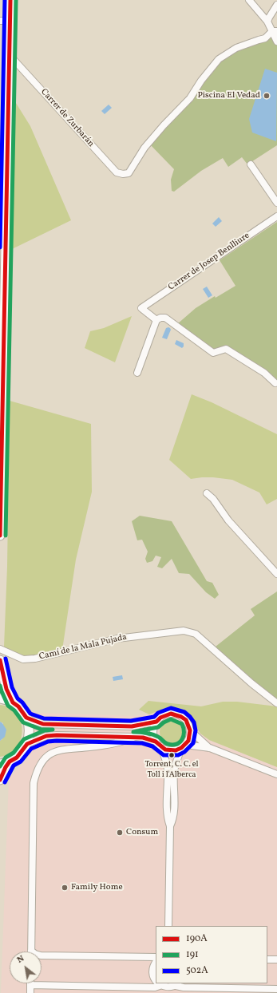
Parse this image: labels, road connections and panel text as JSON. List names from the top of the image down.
{
  "streets": {
    "street": ["Carrer de Zurbarán", "Carrer de Josep Benlliure", "Camí de la Mala Pujada"]
  },
  "places": [
    "Piscina El Vedad",
    "Torrent, C. C. el Toll i l'Alberca",
    "Consum",
    "Family Home"
  ],
  "lines": ["transit line 190A", "transit line 191", "transit line 502A"],
  "legend": ["190A", "191", "502A"],
  "north": "top left"
}
